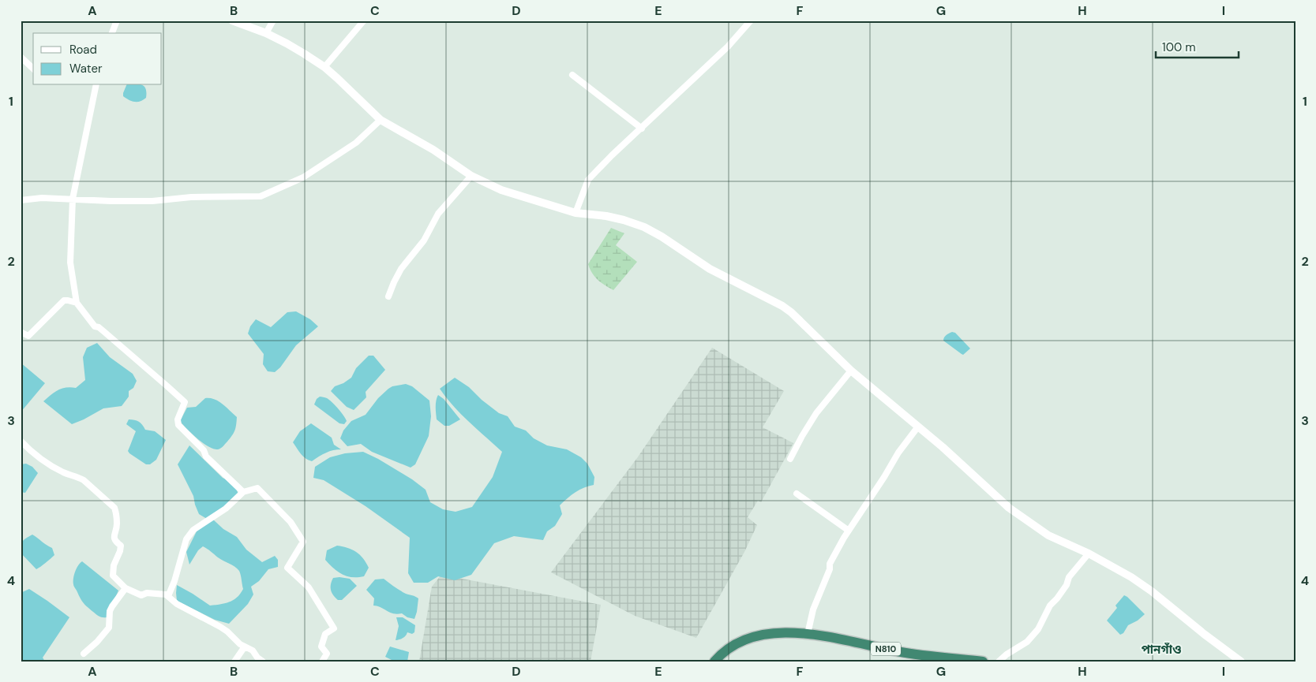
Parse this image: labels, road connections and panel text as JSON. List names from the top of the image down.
{
  "streets": {
    "highway": ["N810"]
  },
  "districts": ["পানগাঁও"],
  "legend": ["Road", "Water"],
  "scale_bar": "100 m",
  "grid": {
    "columns": [
      "A",
      "B",
      "C",
      "D",
      "E",
      "F",
      "G",
      "H",
      "I"
    ],
    "rows": [
      "1",
      "2",
      "3",
      "4"
    ]
  }
}
